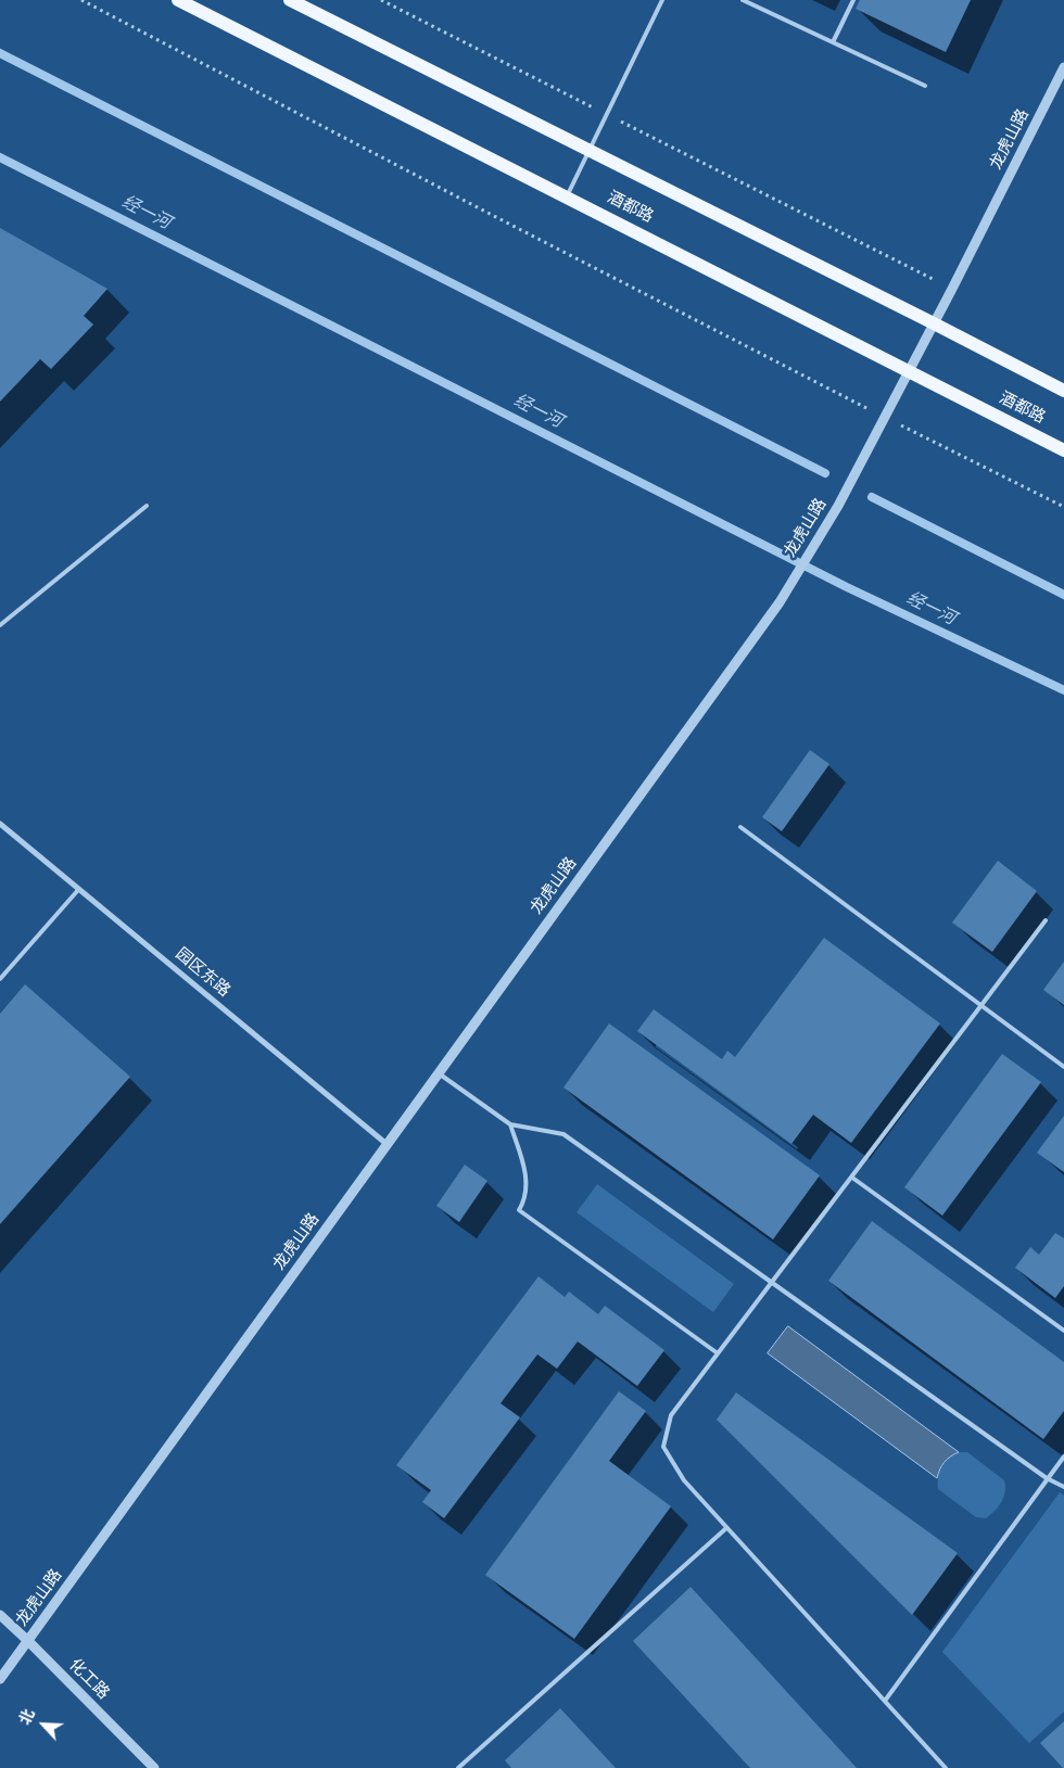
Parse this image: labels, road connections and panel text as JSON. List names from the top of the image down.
{
  "streets": {
    "main road": ["酒都路"],
    "street": ["龙虎山路", "园区东路", "化工路"]
  },
  "crossings": [
    ["龙虎山路", "酒都路"],
    ["龙虎山路", "园区东路"],
    ["龙虎山路", "化工路"]
  ],
  "water": ["经一河"],
  "north": "top left"
}
